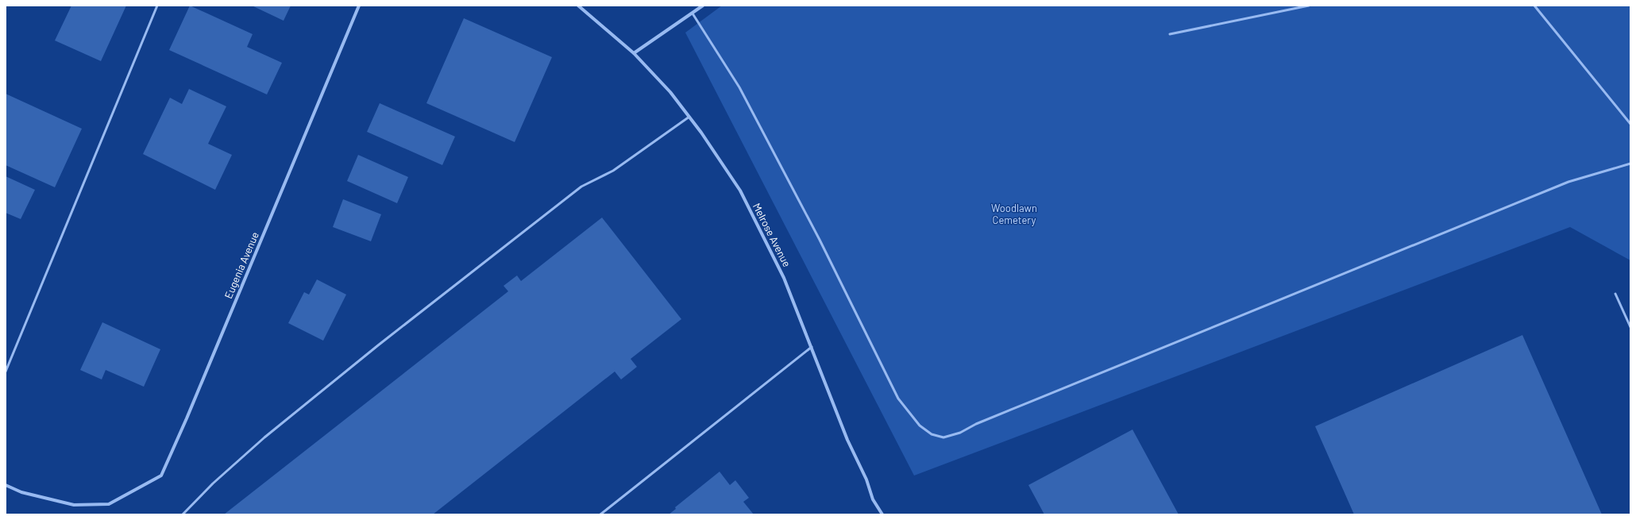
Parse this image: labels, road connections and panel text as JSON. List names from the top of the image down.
{
  "streets": {
    "street": ["Melrose Avenue", "Eugenia Avenue"]
  },
  "parks": ["Woodlawn Cemetery"]
}
